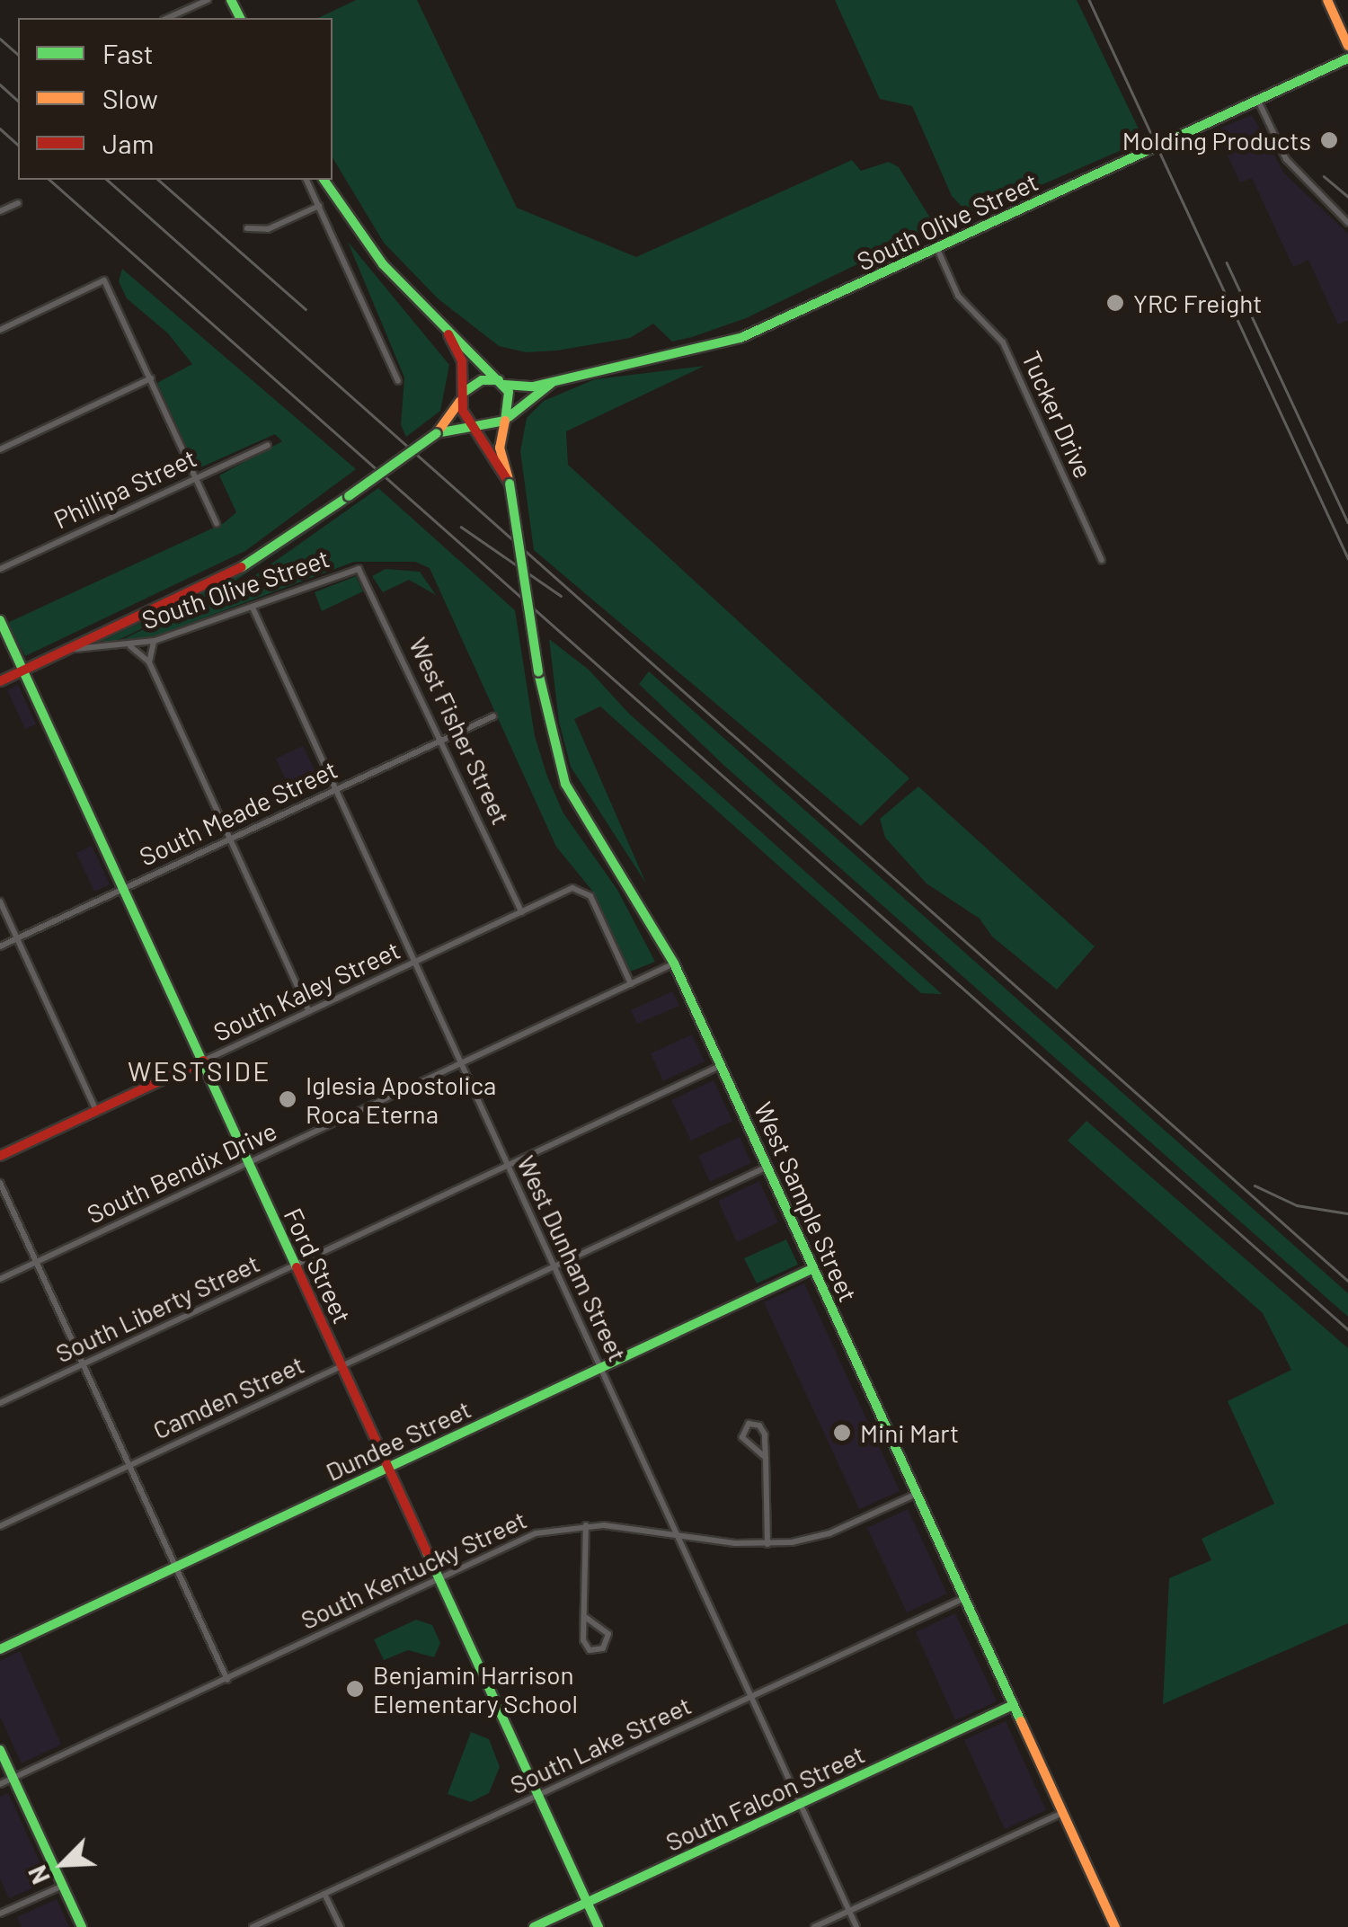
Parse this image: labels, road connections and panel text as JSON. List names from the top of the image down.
{
  "streets": {
    "street": [
      "South Olive Street",
      "Tucker Drive",
      "Phillipa Street",
      "West Fisher Street",
      "South Meade Street",
      "South Kaley Street",
      "South Bendix Drive",
      "West Sample Street",
      "West Dunham Street",
      "Ford Street",
      "South Liberty Street",
      "Camden Street",
      "Dundee Street",
      "South Kentucky Street",
      "South Lake Street",
      "South Falcon Street"
    ]
  },
  "crossings": [
    ["South Olive Street", "Tucker Drive"],
    ["South Olive Street", "West Fisher Street"],
    ["South Olive Street", "West Sample Street"],
    ["South Olive Street", "West Dunham Street"],
    ["South Olive Street", "Ford Street"],
    ["West Fisher Street", "South Meade Street"],
    ["West Fisher Street", "South Kaley Street"],
    ["South Meade Street", "West Dunham Street"],
    ["South Meade Street", "Ford Street"],
    ["South Kaley Street", "South Bendix Drive"],
    ["South Kaley Street", "West Dunham Street"],
    ["South Kaley Street", "Ford Street"],
    ["South Bendix Drive", "West Sample Street"],
    ["South Bendix Drive", "West Dunham Street"],
    ["South Bendix Drive", "Ford Street"],
    ["West Sample Street", "South Liberty Street"],
    ["West Sample Street", "Camden Street"],
    ["West Sample Street", "Dundee Street"],
    ["West Sample Street", "South Kentucky Street"],
    ["West Sample Street", "South Lake Street"],
    ["West Sample Street", "South Falcon Street"],
    ["West Dunham Street", "South Liberty Street"],
    ["West Dunham Street", "Camden Street"],
    ["West Dunham Street", "Dundee Street"],
    ["West Dunham Street", "South Kentucky Street"],
    ["West Dunham Street", "South Lake Street"],
    ["West Dunham Street", "South Falcon Street"],
    ["Ford Street", "South Liberty Street"],
    ["Ford Street", "Camden Street"],
    ["Ford Street", "Dundee Street"],
    ["Ford Street", "South Kentucky Street"],
    ["Ford Street", "South Lake Street"],
    ["Ford Street", "South Falcon Street"]
  ],
  "districts": ["WESTSIDE"],
  "places": [
    "Molding Products",
    "YRC Freight",
    "Iglesia Apostolica Roca Eterna",
    "Mini Mart",
    "Benjamin Harrison Elementary School"
  ],
  "legend": ["Fast", "Slow", "Jam"],
  "north": "bottom left"
}
